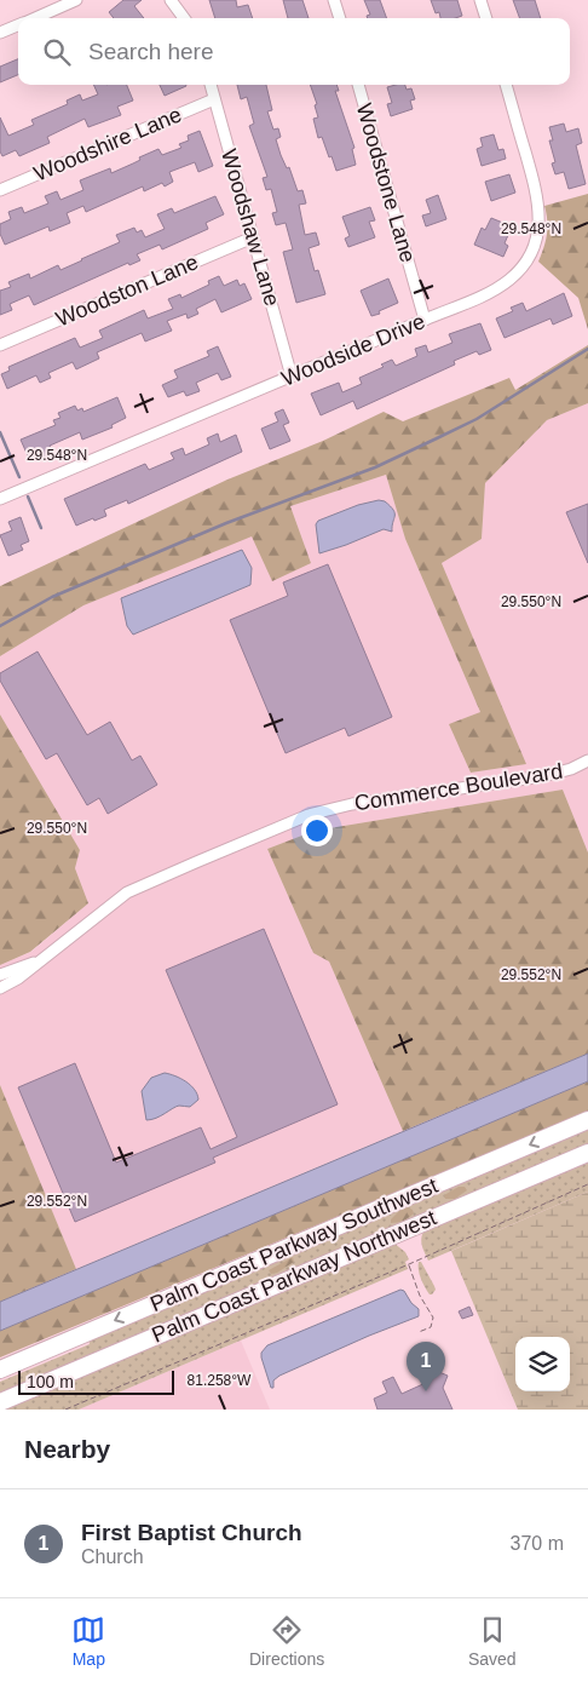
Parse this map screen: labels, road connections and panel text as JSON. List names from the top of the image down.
{
  "streets": {
    "main road": ["Palm Coast Parkway Southwest", "Palm Coast Parkway Northwest"],
    "street": [
      "Woodshire Lane",
      "Woodstone Lane",
      "Woodshaw Lane",
      "Woodston Lane",
      "Woodside Drive",
      "Commerce Boulevard"
    ]
  },
  "crossings": [
    ["Woodshire Lane", "Woodshaw Lane"],
    ["Woodstone Lane", "Woodside Drive"],
    ["Woodshaw Lane", "Woodston Lane"],
    ["Woodshaw Lane", "Woodside Drive"]
  ],
  "one_way": ["Palm Coast Parkway Southwest"],
  "scale_bar": "100 m",
  "page": {
    "search": "Search here",
    "pins": "1",
    "scale": "100 m",
    "heading": "Nearby",
    "list": [
      {
        "mark": "1",
        "name": "First Baptist Church",
        "note": "Church",
        "value": "370 m"
      }
    ],
    "nav": ["Map", "Directions", "Saved"]
  },
  "coordinates": [
    "29.548°N",
    "29.550°N",
    "29.552°N",
    "81.258°W"
  ]
}
